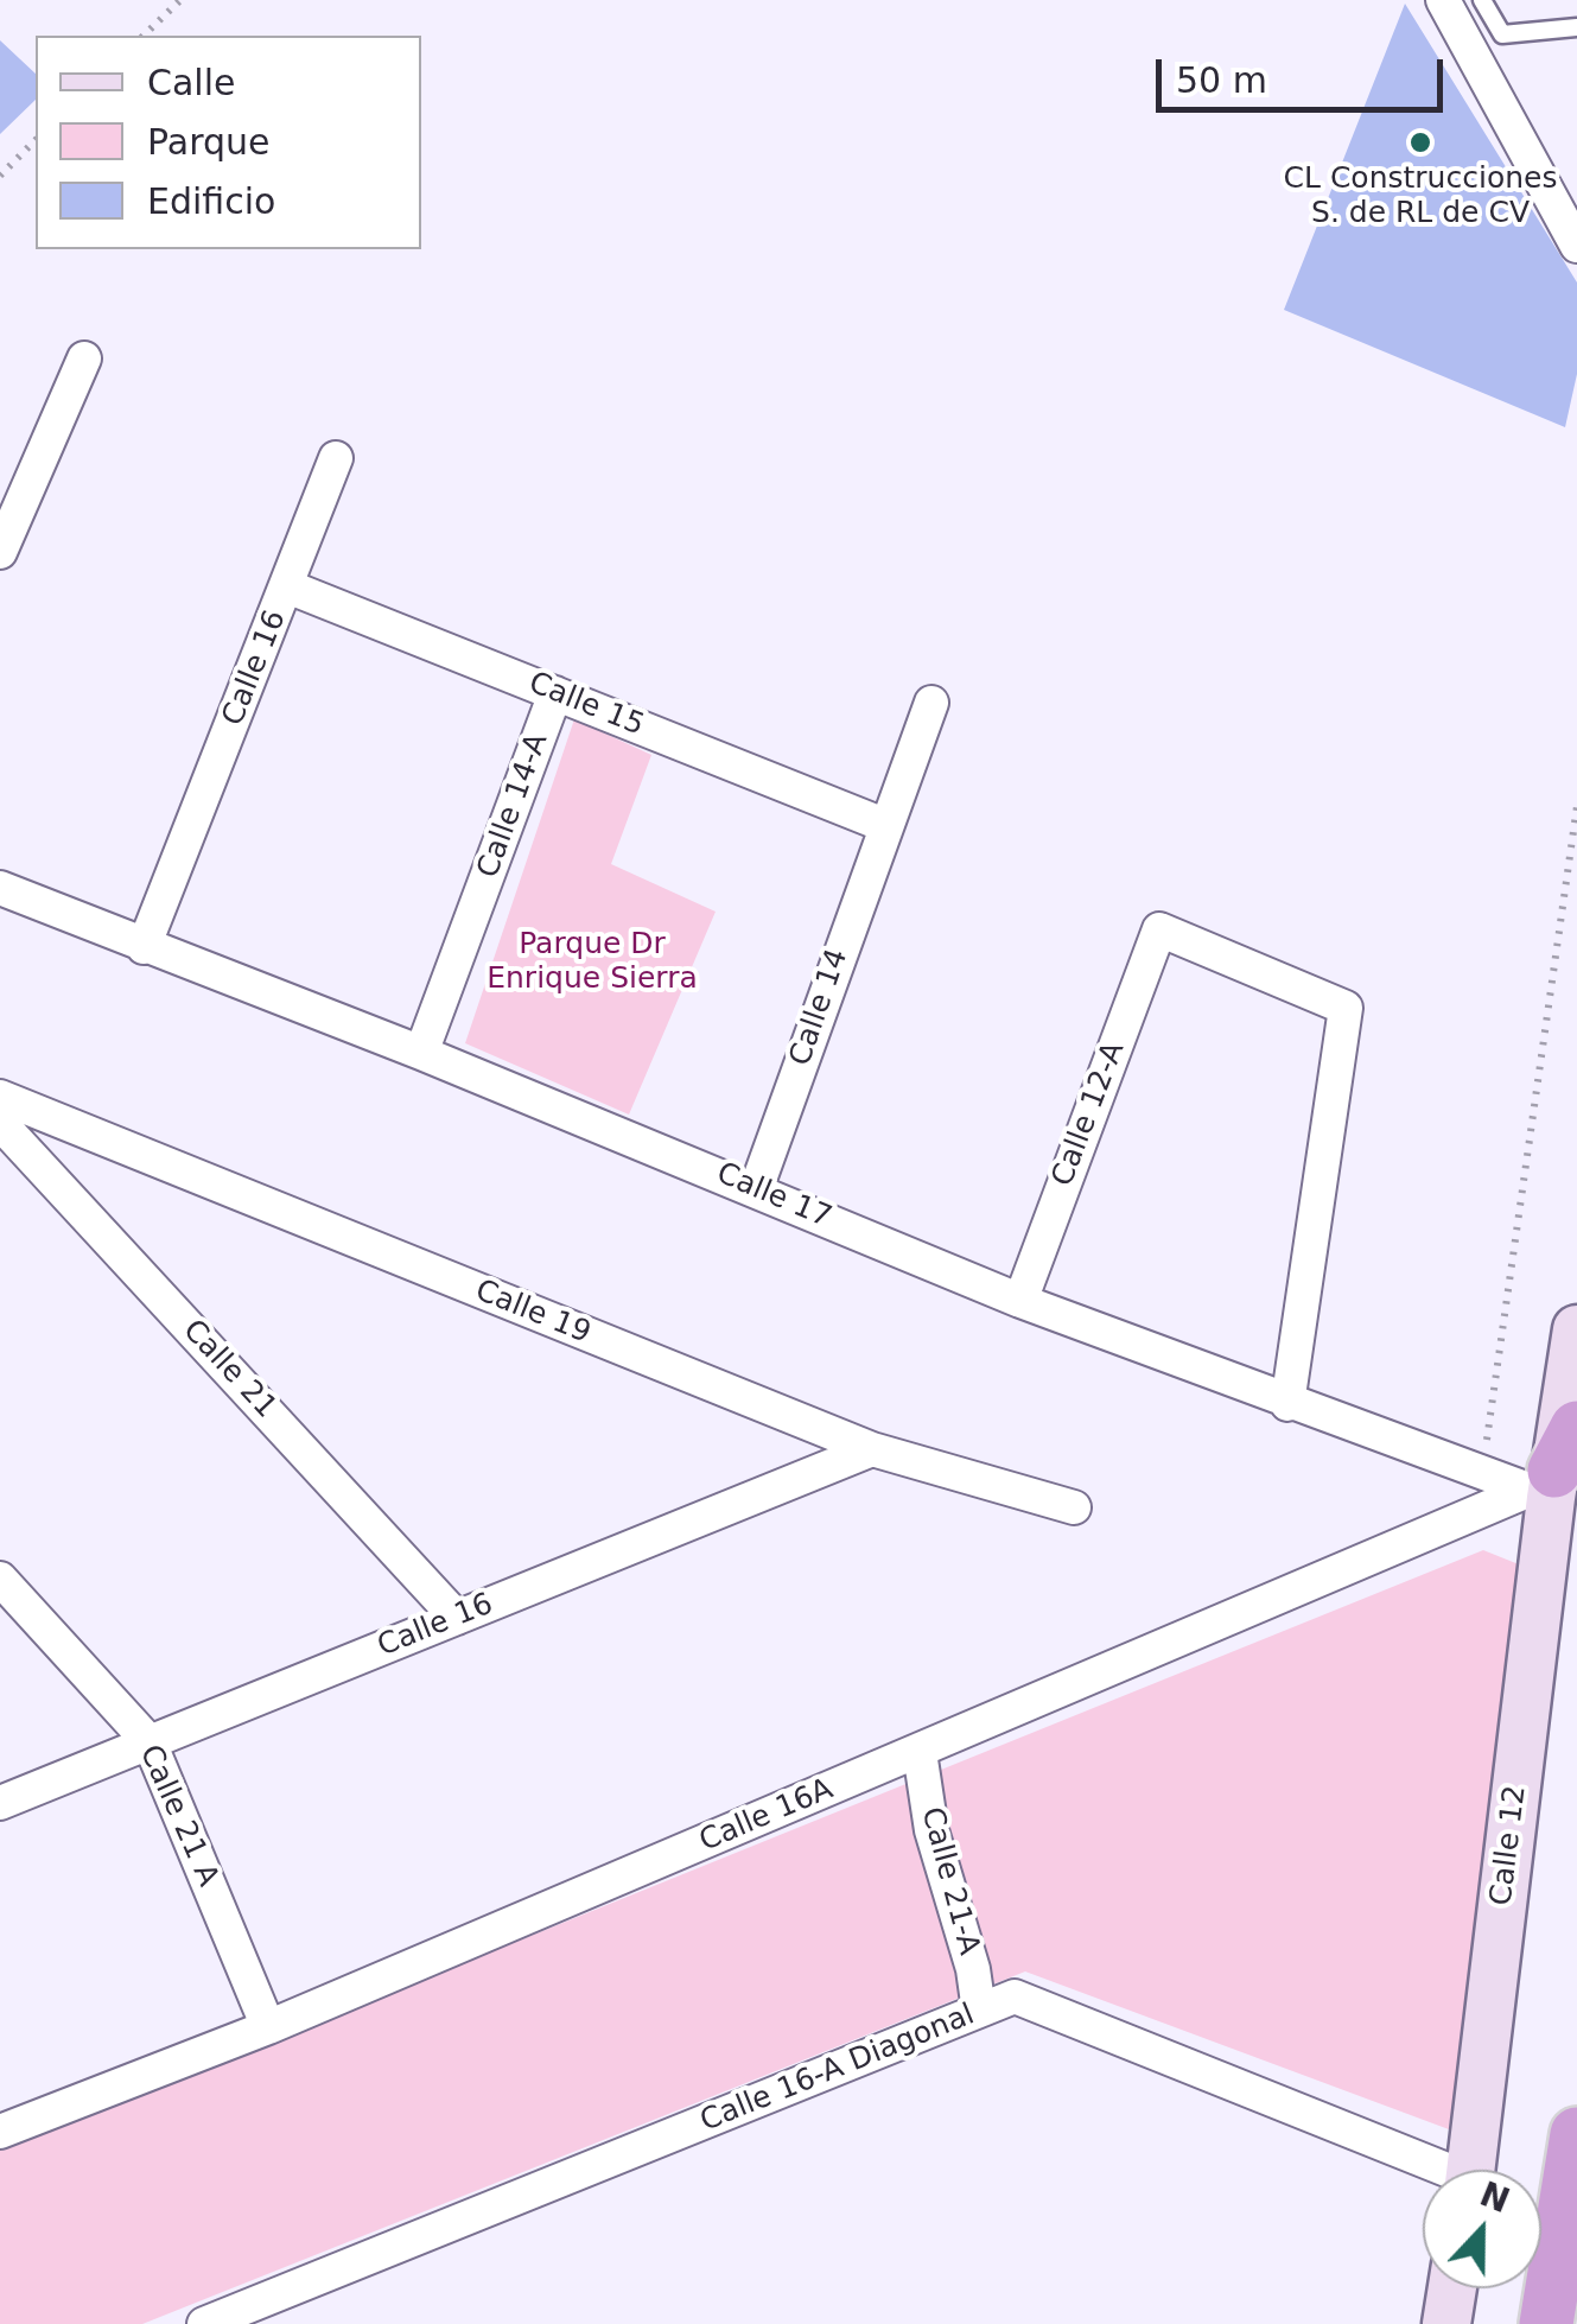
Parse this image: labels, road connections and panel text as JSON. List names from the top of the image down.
{
  "streets": {
    "main road": ["Calle 12"],
    "street": [
      "Calle 16",
      "Calle 15",
      "Calle 14-A",
      "Calle 14",
      "Calle 12-A",
      "Calle 17",
      "Calle 19",
      "Calle 21",
      "Calle 21 A",
      "Calle 16A",
      "Calle 21-A",
      "Calle 16-A Diagonal"
    ]
  },
  "crossings": [
    ["Calle 16", "Calle 15"],
    ["Calle 16", "Calle 17"],
    ["Calle 16", "Calle 19"],
    ["Calle 16", "Calle 21"],
    ["Calle 16", "Calle 21 A"],
    ["Calle 15", "Calle 14-A"],
    ["Calle 15", "Calle 14"],
    ["Calle 14-A", "Calle 17"],
    ["Calle 14", "Calle 17"],
    ["Calle 12-A", "Calle 17"],
    ["Calle 17", "Calle 16A"],
    ["Calle 17", "Calle 12"],
    ["Calle 21 A", "Calle 16A"],
    ["Calle 16A", "Calle 12"],
    ["Calle 16A", "Calle 21-A"],
    ["Calle 21-A", "Calle 16-A Diagonal"]
  ],
  "parks": ["Parque Dr Enrique Sierra"],
  "places": ["CL Construcciones S. de RL de CV"],
  "legend": ["Calle", "Parque", "Edificio"],
  "scale_bar": "50 m",
  "north": "top"
}
